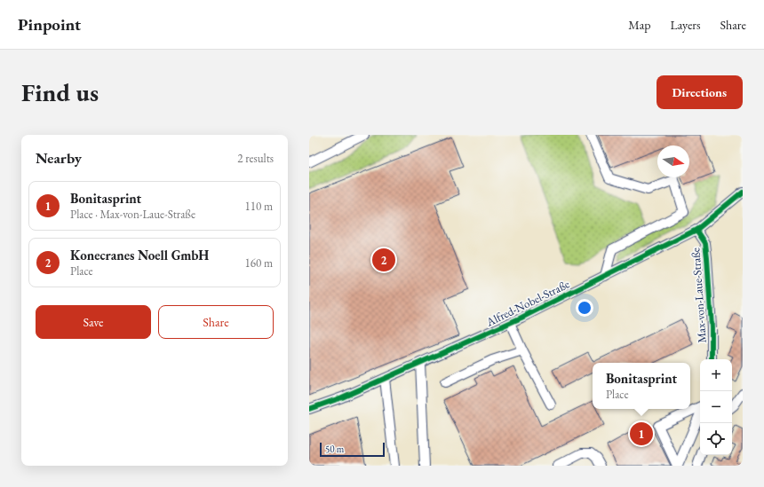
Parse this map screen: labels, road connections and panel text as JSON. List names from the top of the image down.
{
  "streets": {
    "street": ["Max-von-Laue-Straße", "Alfred-Nobel-Straße"]
  },
  "crossings": [
    ["Max-von-Laue-Straße", "Alfred-Nobel-Straße"]
  ],
  "scale_bar": "50 m",
  "north": "right",
  "page": {
    "header": "Pinpoint",
    "nav": ["Map", "Layers", "Share"],
    "buttons": [
      "Directions",
      ["Save", "Share"]
    ],
    "title": "Find us",
    "heading": ["Nearby", "2 results"],
    "list": [
      {
        "mark": "1",
        "name": "Bonitasprint",
        "note": "Place · Max-von-Laue-Straße",
        "value": "110 m"
      },
      {
        "mark": "2",
        "name": "Konecranes Noell GmbH",
        "note": "Place",
        "value": "160 m"
      }
    ],
    "pins": ["2", "1"],
    "map_buttons": ["+", "−"],
    "popup": ["Bonitasprint", "Place"],
    "scale": "50 m"
  }
}
